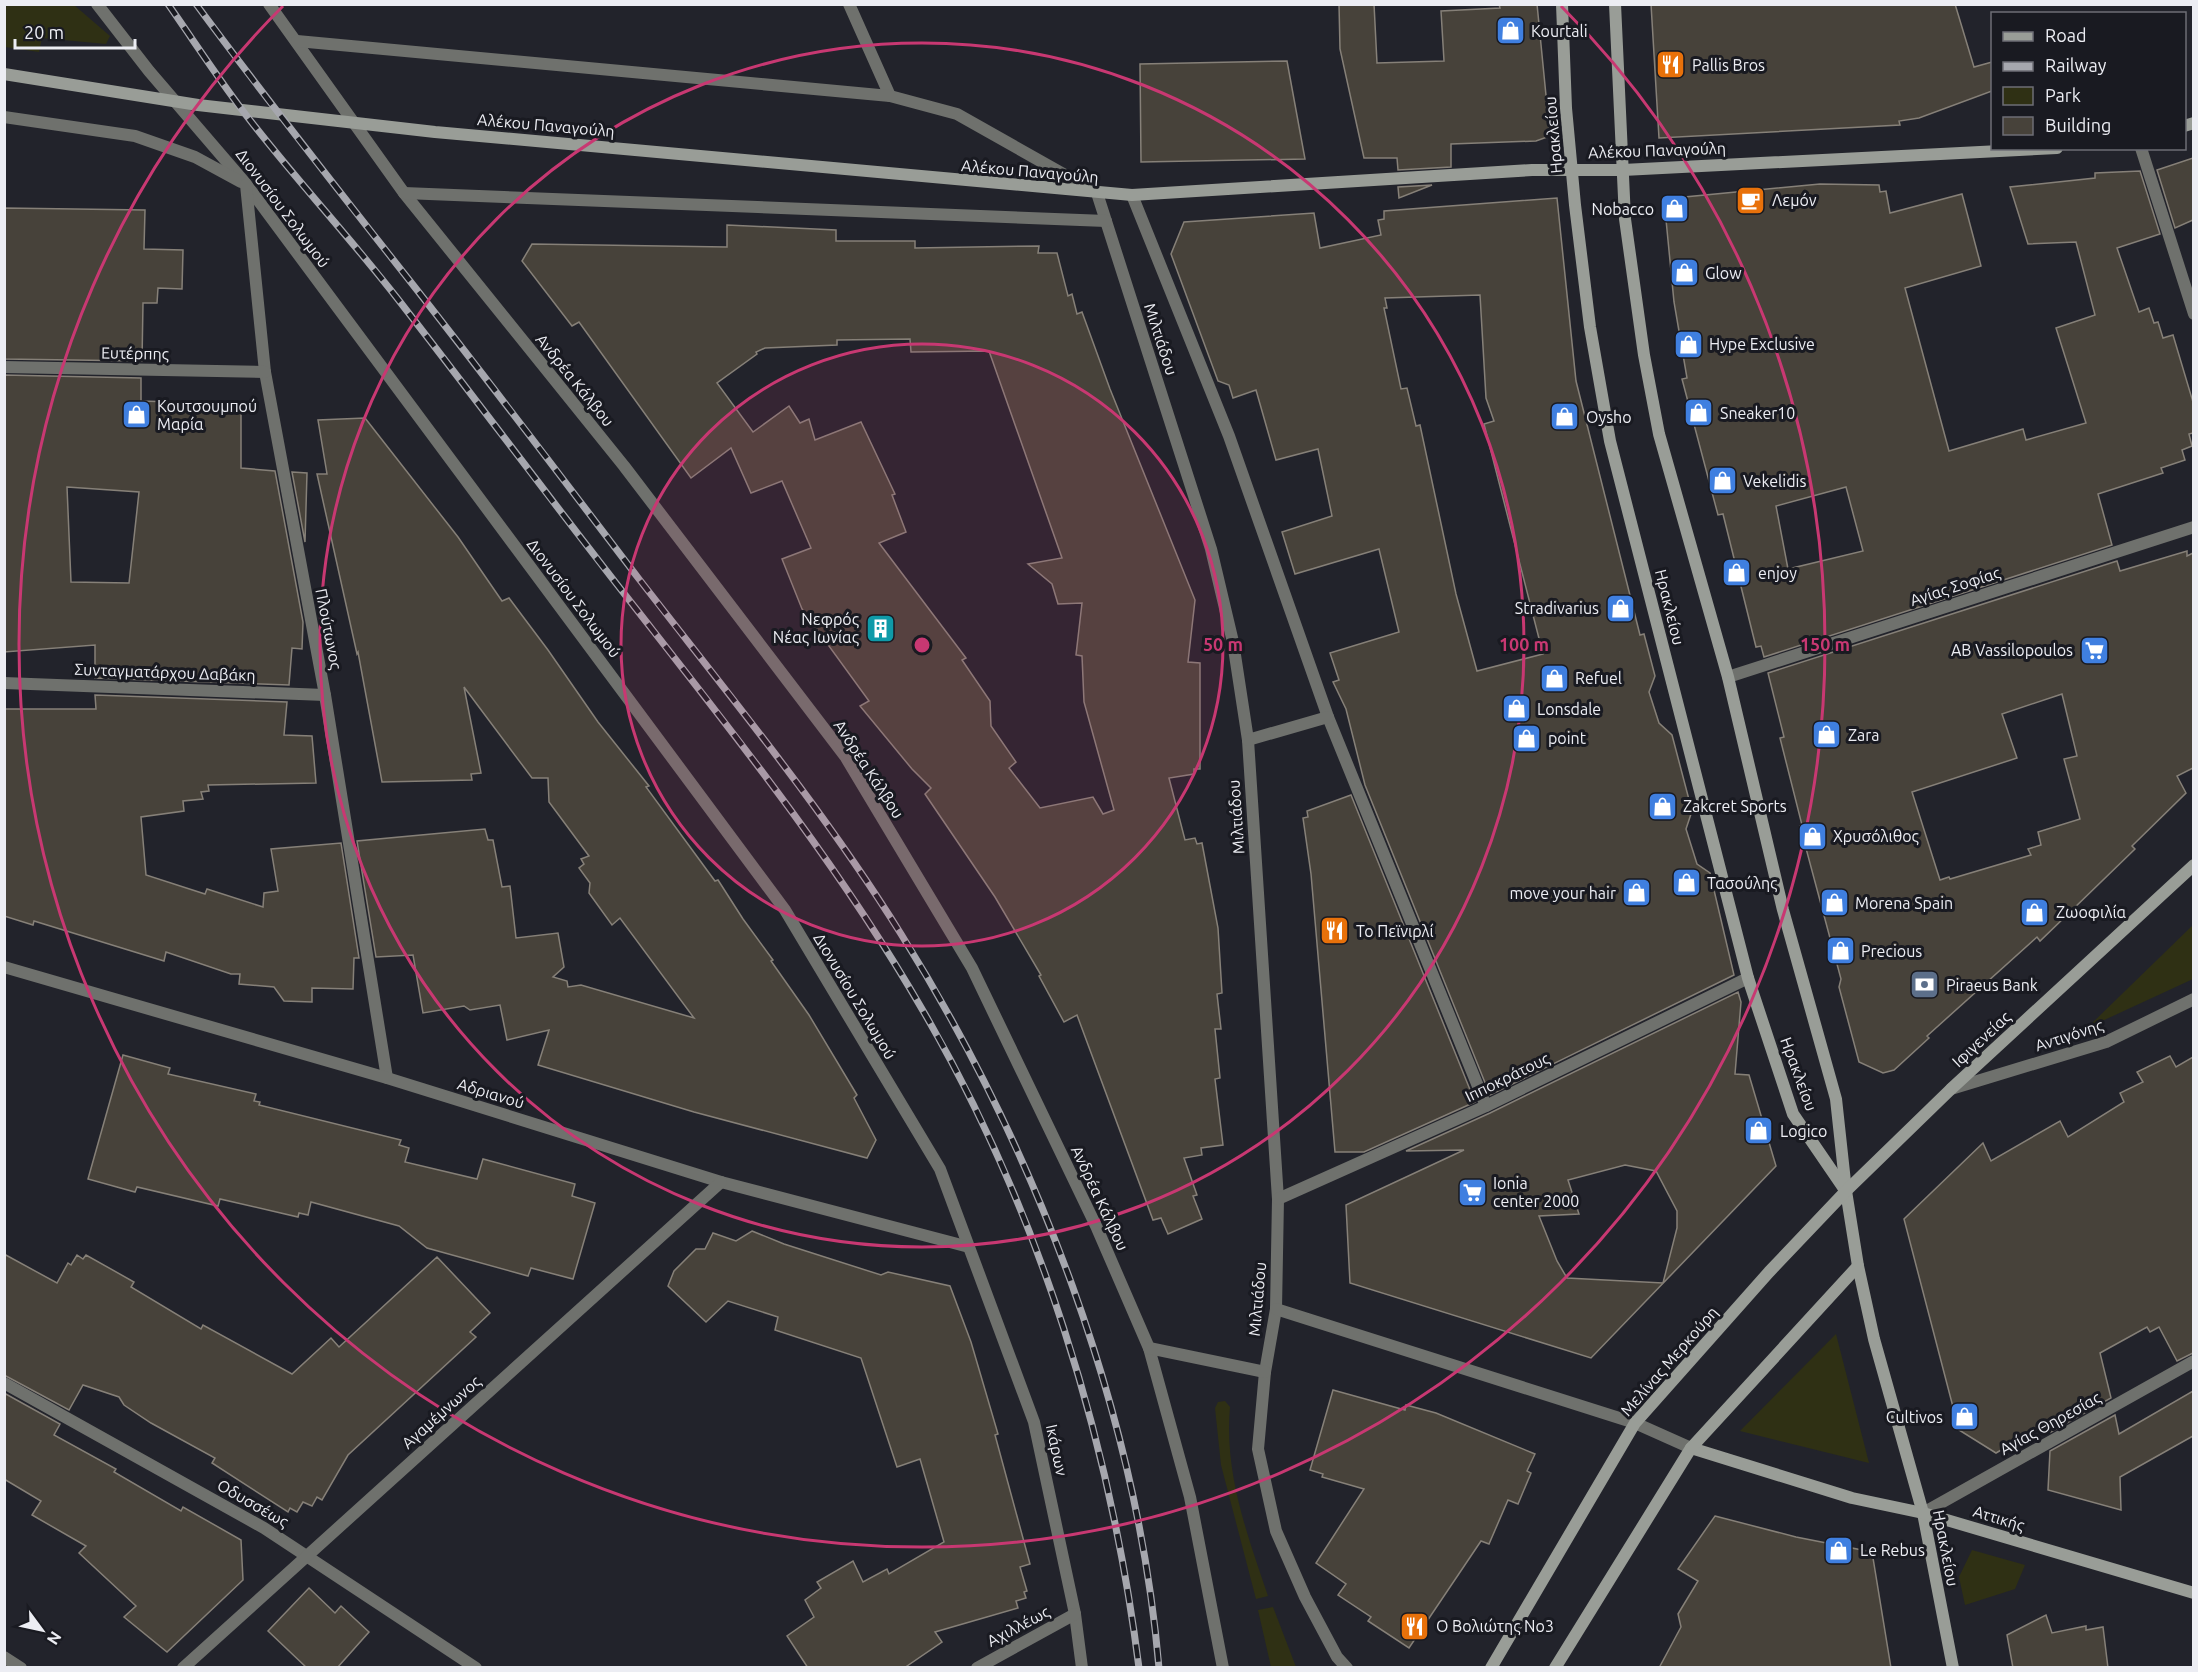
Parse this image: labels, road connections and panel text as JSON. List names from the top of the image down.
{
  "streets": {
    "street": [
      "Αλέκου Παναγούλη",
      "Ηρακλείου",
      "Διονυσίου Σολωμού",
      "Μιλτιάδου",
      "Ευτέρπης",
      "Ανδρέα Κάλβου",
      "Αγίας Σοφίας",
      "Πλούτωνος",
      "Συνταγματάρχου Δαβάκη",
      "Αντιγόνης",
      "Ιφιγενείας",
      "Ιπποκράτους",
      "Αδριανού",
      "Μελίνας Μερκούρη",
      "Αγαμέμνωνος",
      "Αγίας Θηρεσίας",
      "Ικάρων",
      "Οδυσσέως",
      "Αττικής",
      "Αχιλλέως"
    ]
  },
  "crossings": [
    ["Αλέκου Παναγούλη", "Ηρακλείου"],
    ["Αλέκου Παναγούλη", "Μιλτιάδου"],
    ["Ηρακλείου", "Αγίας Σοφίας"],
    ["Ηρακλείου", "Ιφιγενείας"],
    ["Ηρακλείου", "Ιπποκράτους"],
    ["Ηρακλείου", "Μελίνας Μερκούρη"],
    ["Ηρακλείου", "Αγίας Θηρεσίας"],
    ["Ηρακλείου", "Αττικής"],
    ["Διονυσίου Σολωμού", "Πλούτωνος"],
    ["Διονυσίου Σολωμού", "Αδριανού"],
    ["Διονυσίου Σολωμού", "Ικάρων"],
    ["Μιλτιάδου", "Ιπποκράτους"],
    ["Ευτέρπης", "Πλούτωνος"],
    ["Πλούτωνος", "Συνταγματάρχου Δαβάκη"],
    ["Πλούτωνος", "Αδριανού"],
    ["Αντιγόνης", "Ιφιγενείας"],
    ["Ιφιγενείας", "Μελίνας Μερκούρη"],
    ["Αδριανού", "Αγαμέμνωνος"],
    ["Αδριανού", "Ικάρων"],
    ["Αγαμέμνωνος", "Οδυσσέως"],
    ["Αγίας Θηρεσίας", "Αττικής"],
    ["Ικάρων", "Αχιλλέως"]
  ],
  "places": {
    "shop": [
      "Kourtali",
      "Nobacco",
      "Glow",
      "Hype Exclusive",
      "Sneaker10",
      "Κουτσουμπού Μαρία",
      "Oysho",
      "Vekelidis",
      "enjoy",
      "Stradivarius",
      "Refuel",
      "Lonsdale",
      "Zara",
      "point",
      "Zakcret Sports",
      "Χρυσόλιθος",
      "Τασούλης",
      "move your hair",
      "Morena Spain",
      "Ζωοφιλία",
      "Precious",
      "Logico",
      "Cultivos",
      "Le Rebus"
    ],
    "restaurant": ["Pallis Bros", "Το Πεϊνιρλί", "Ο Βολιώτης Νο3"],
    "cafe": ["Λεμόν"],
    "building": ["Νεφρός Νέας Ιωνίας"],
    "supermarket": ["AB Vassilopoulos", "Ionia center 2000"],
    "bank": ["Piraeus Bank"]
  },
  "legend": [
    "Road",
    "Railway",
    "Park",
    "Building"
  ],
  "scale_bar": "20 m",
  "north": "bottom right",
  "rings": ["50 m", "100 m", "150 m"]
}
